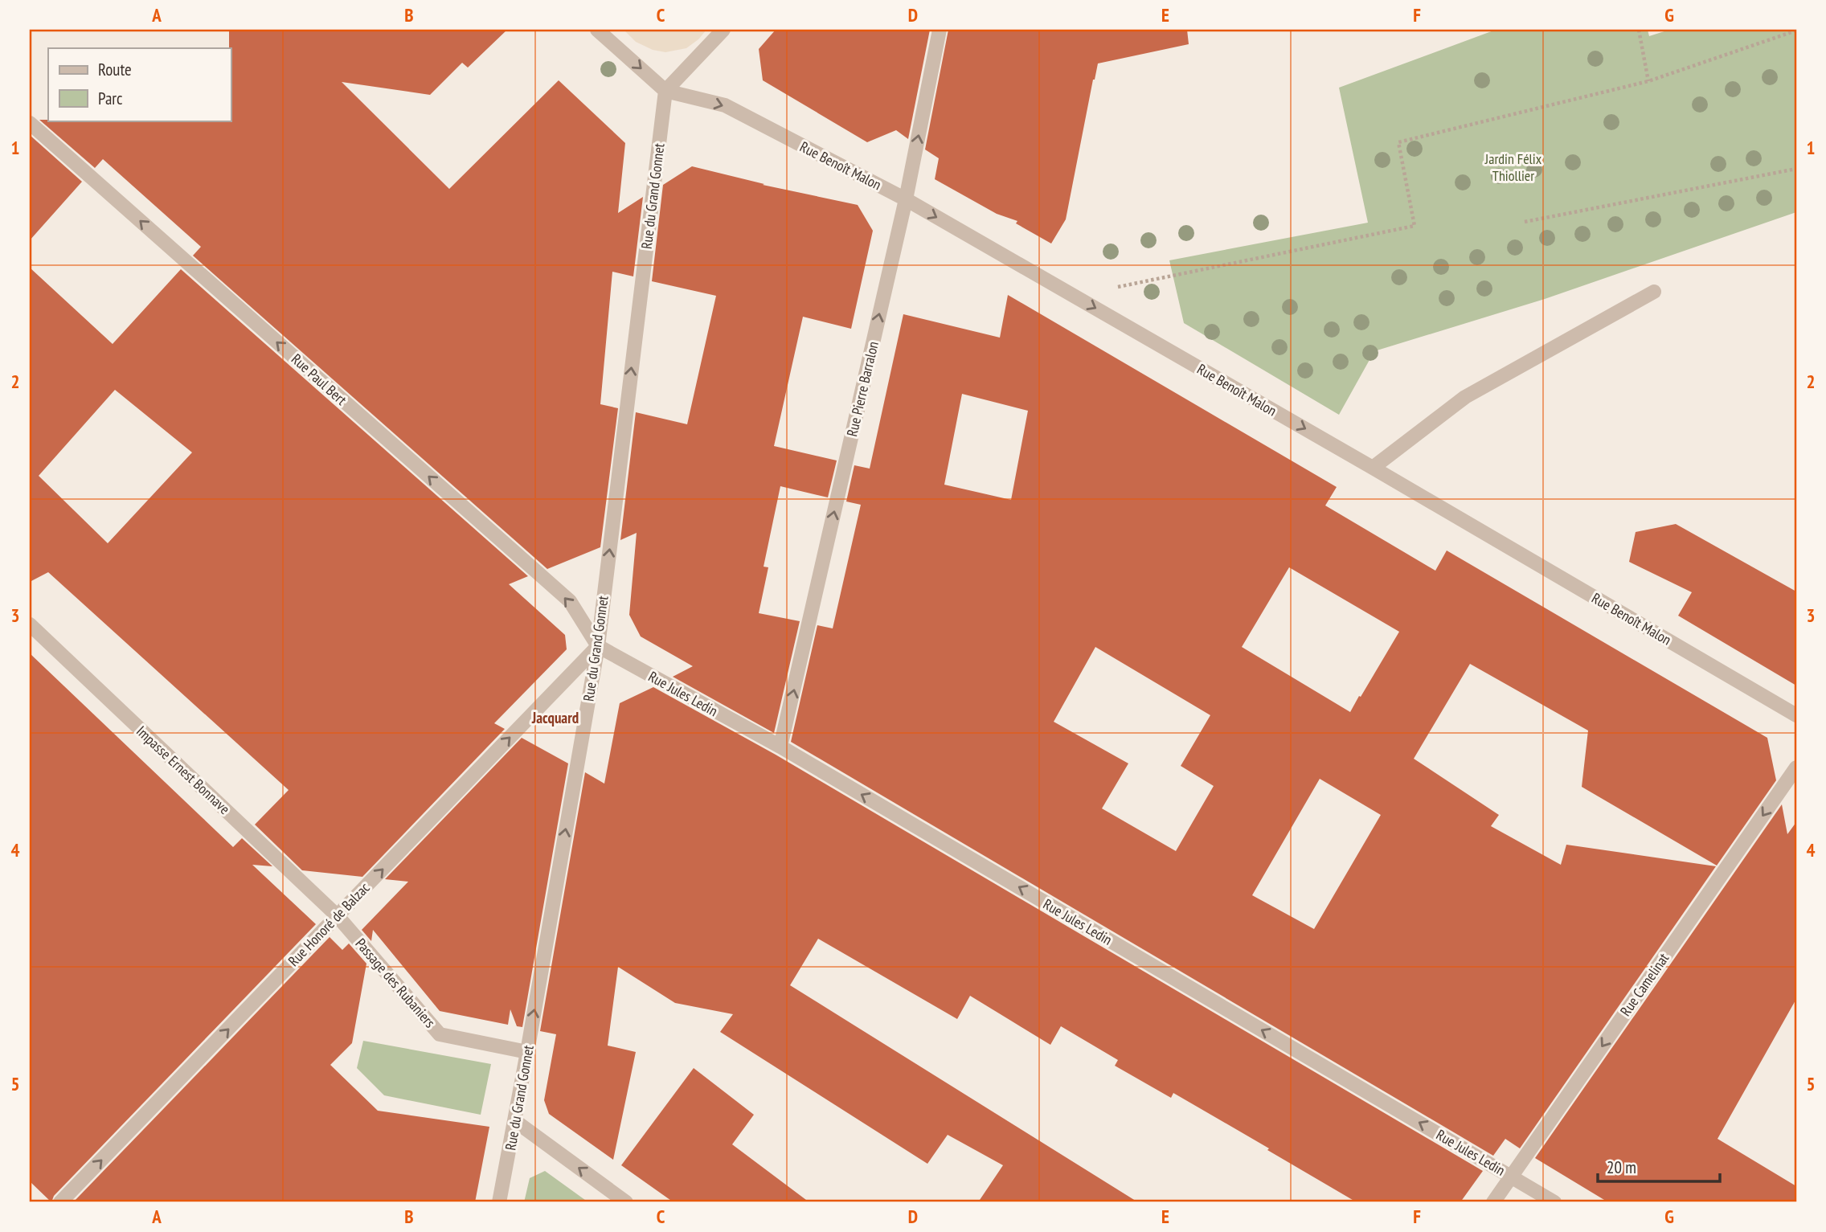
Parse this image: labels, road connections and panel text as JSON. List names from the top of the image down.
{
  "streets": {
    "street": [
      "Rue Benoît Malon",
      "Rue du Grand Gonnet",
      "Rue Paul Bert",
      "Rue Pierre Barralon",
      "Rue Jules Ledin",
      "Impasse Ernest Bonnave",
      "Rue Honoré de Balzac",
      "Passage des Rubaniers",
      "Rue Camelinat"
    ]
  },
  "crossings": [
    ["Rue Benoît Malon", "Rue du Grand Gonnet"],
    ["Rue Benoît Malon", "Rue Pierre Barralon"],
    ["Rue du Grand Gonnet", "Rue Paul Bert"],
    ["Rue du Grand Gonnet", "Rue Jules Ledin"],
    ["Rue du Grand Gonnet", "Rue Honoré de Balzac"],
    ["Rue du Grand Gonnet", "Passage des Rubaniers"],
    ["Rue Paul Bert", "Rue Jules Ledin"],
    ["Rue Paul Bert", "Rue Honoré de Balzac"],
    ["Rue Pierre Barralon", "Rue Jules Ledin"],
    ["Rue Jules Ledin", "Rue Honoré de Balzac"],
    ["Rue Jules Ledin", "Rue Camelinat"],
    ["Impasse Ernest Bonnave", "Rue Honoré de Balzac"],
    ["Impasse Ernest Bonnave", "Passage des Rubaniers"],
    ["Rue Honoré de Balzac", "Passage des Rubaniers"]
  ],
  "one_way": [
    "Rue Benoît Malon",
    "Rue du Grand Gonnet",
    "Rue Paul Bert",
    "Rue Pierre Barralon",
    "Rue Jules Ledin",
    "Rue Honoré de Balzac",
    "Rue Camelinat"
  ],
  "districts": ["Jacquard"],
  "parks": ["Jardin Félix Thiollier"],
  "legend": ["Route", "Parc"],
  "scale_bar": "20 m",
  "grid": {
    "columns": [
      "A",
      "B",
      "C",
      "D",
      "E",
      "F",
      "G"
    ],
    "rows": [
      "1",
      "2",
      "3",
      "4",
      "5"
    ]
  }
}
